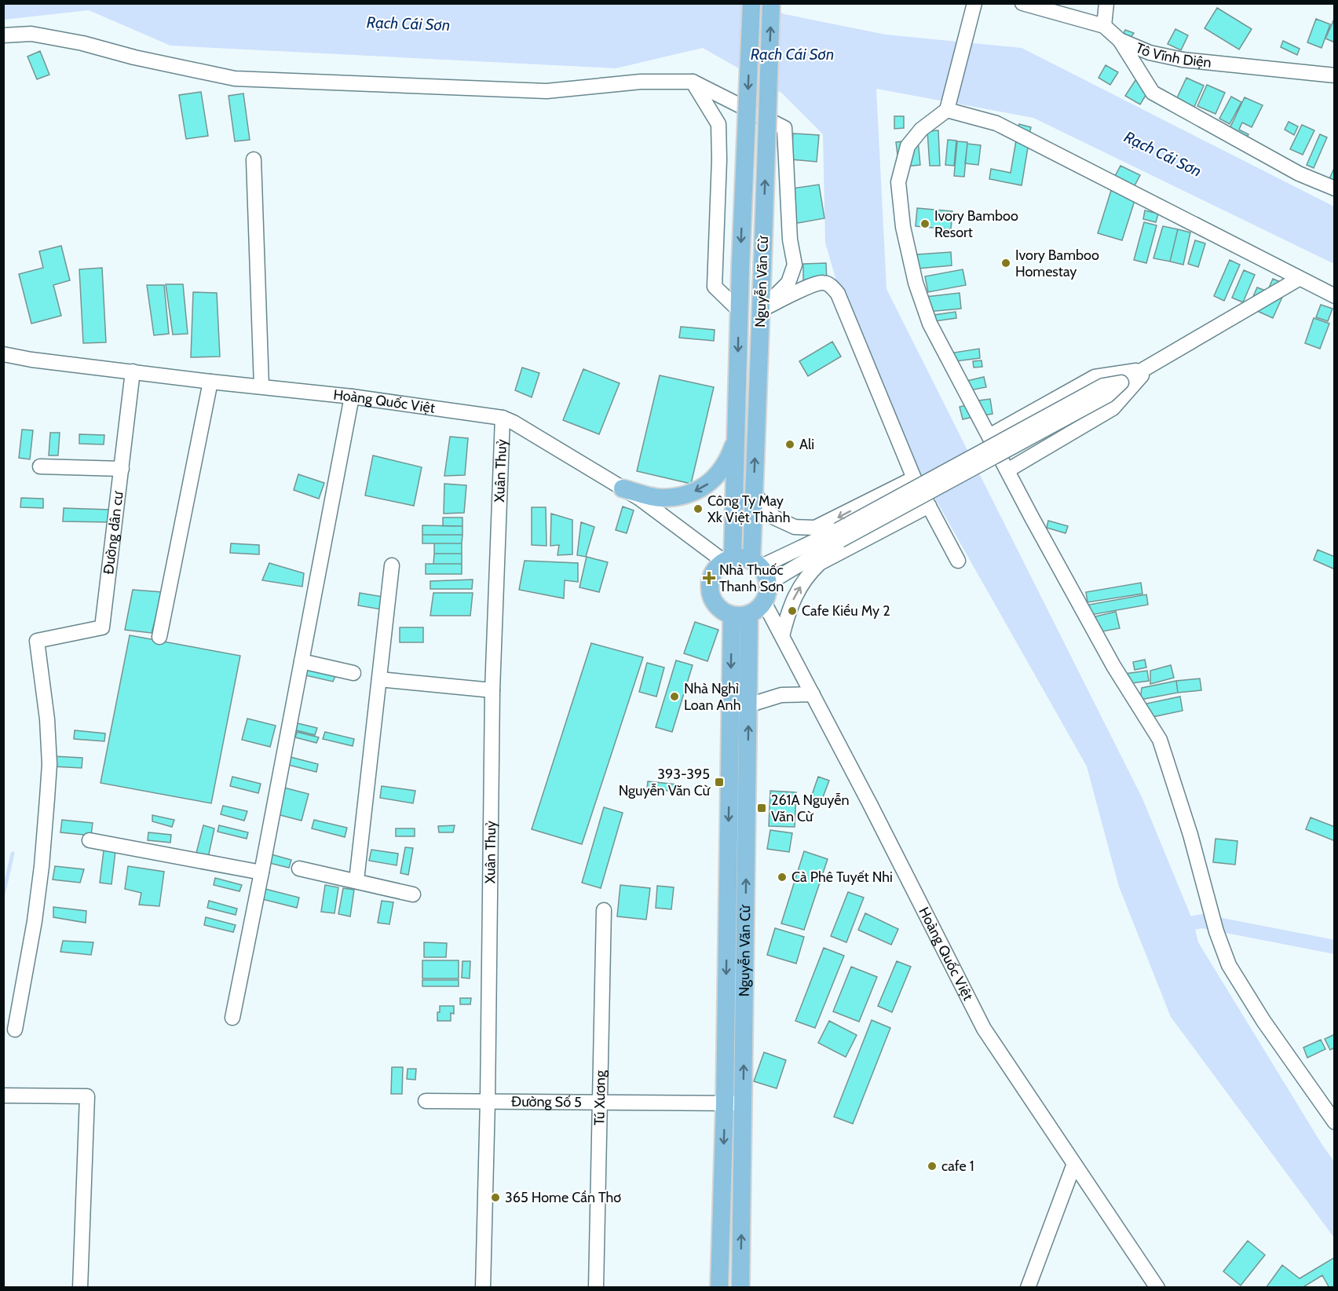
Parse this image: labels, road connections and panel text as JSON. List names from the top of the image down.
{
  "streets": {
    "main road": ["Nguyễn Văn Cừ"],
    "street": [
      "Tô Vĩnh Diện",
      "Hoàng Quốc Việt",
      "Xuân Thuỷ",
      "Đường dân cư",
      "Tú Xương",
      "Đường Số 5"
    ]
  },
  "crossings": [
    ["Nguyễn Văn Cừ", "Hoàng Quốc Việt"],
    ["Nguyễn Văn Cừ", "Đường Số 5"],
    ["Hoàng Quốc Việt", "Xuân Thuỷ"],
    ["Hoàng Quốc Việt", "Đường dân cư"],
    ["Xuân Thuỷ", "Đường Số 5"],
    ["Tú Xương", "Đường Số 5"]
  ],
  "water": ["Rạch Cái Sơn"],
  "places": {
    "other": [
      "Ivory Bamboo Resort",
      "Ivory Bamboo Homestay",
      "Ali",
      "Công Ty May Xk Việt Thành",
      "Cafe Kiều My 2",
      "Nhà Nghỉ Loan Anh",
      "Cà Phê Tuyết Nhi",
      "cafe 1",
      "365 Home Cần Thơ"
    ],
    "health": ["Nhà Thuốc Thanh Sơn"],
    "transit": ["393-395 Nguyễn Văn Cừ", "261A Nguyễn Văn Cừ"]
  }
}
